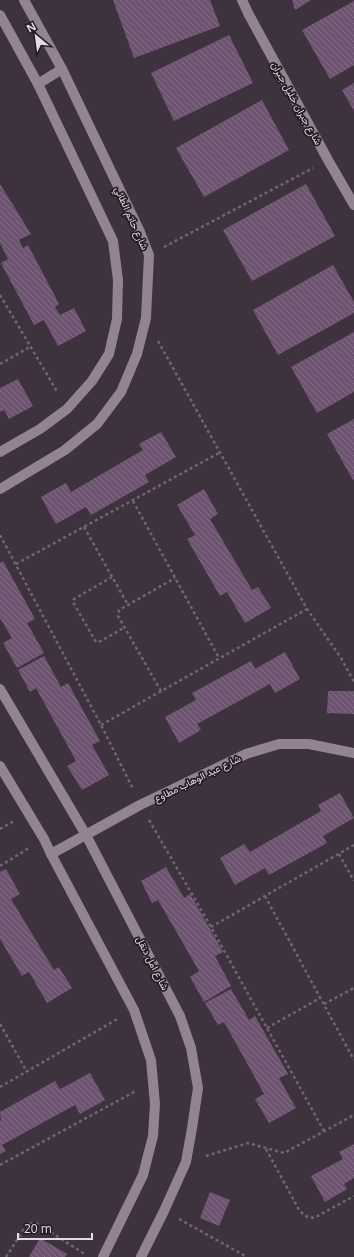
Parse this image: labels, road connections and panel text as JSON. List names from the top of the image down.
{
  "streets": {
    "street": [
      "شارع جبران خليل جبران",
      "شارع حاتم الطائي",
      "شارع عبد الوهاب مطاوع",
      "شارع امل دنقل"
    ]
  },
  "crossings": [
    ["شارع عبد الوهاب مطاوع", "شارع امل دنقل"]
  ],
  "scale_bar": "20 m",
  "north": "top left"
}
